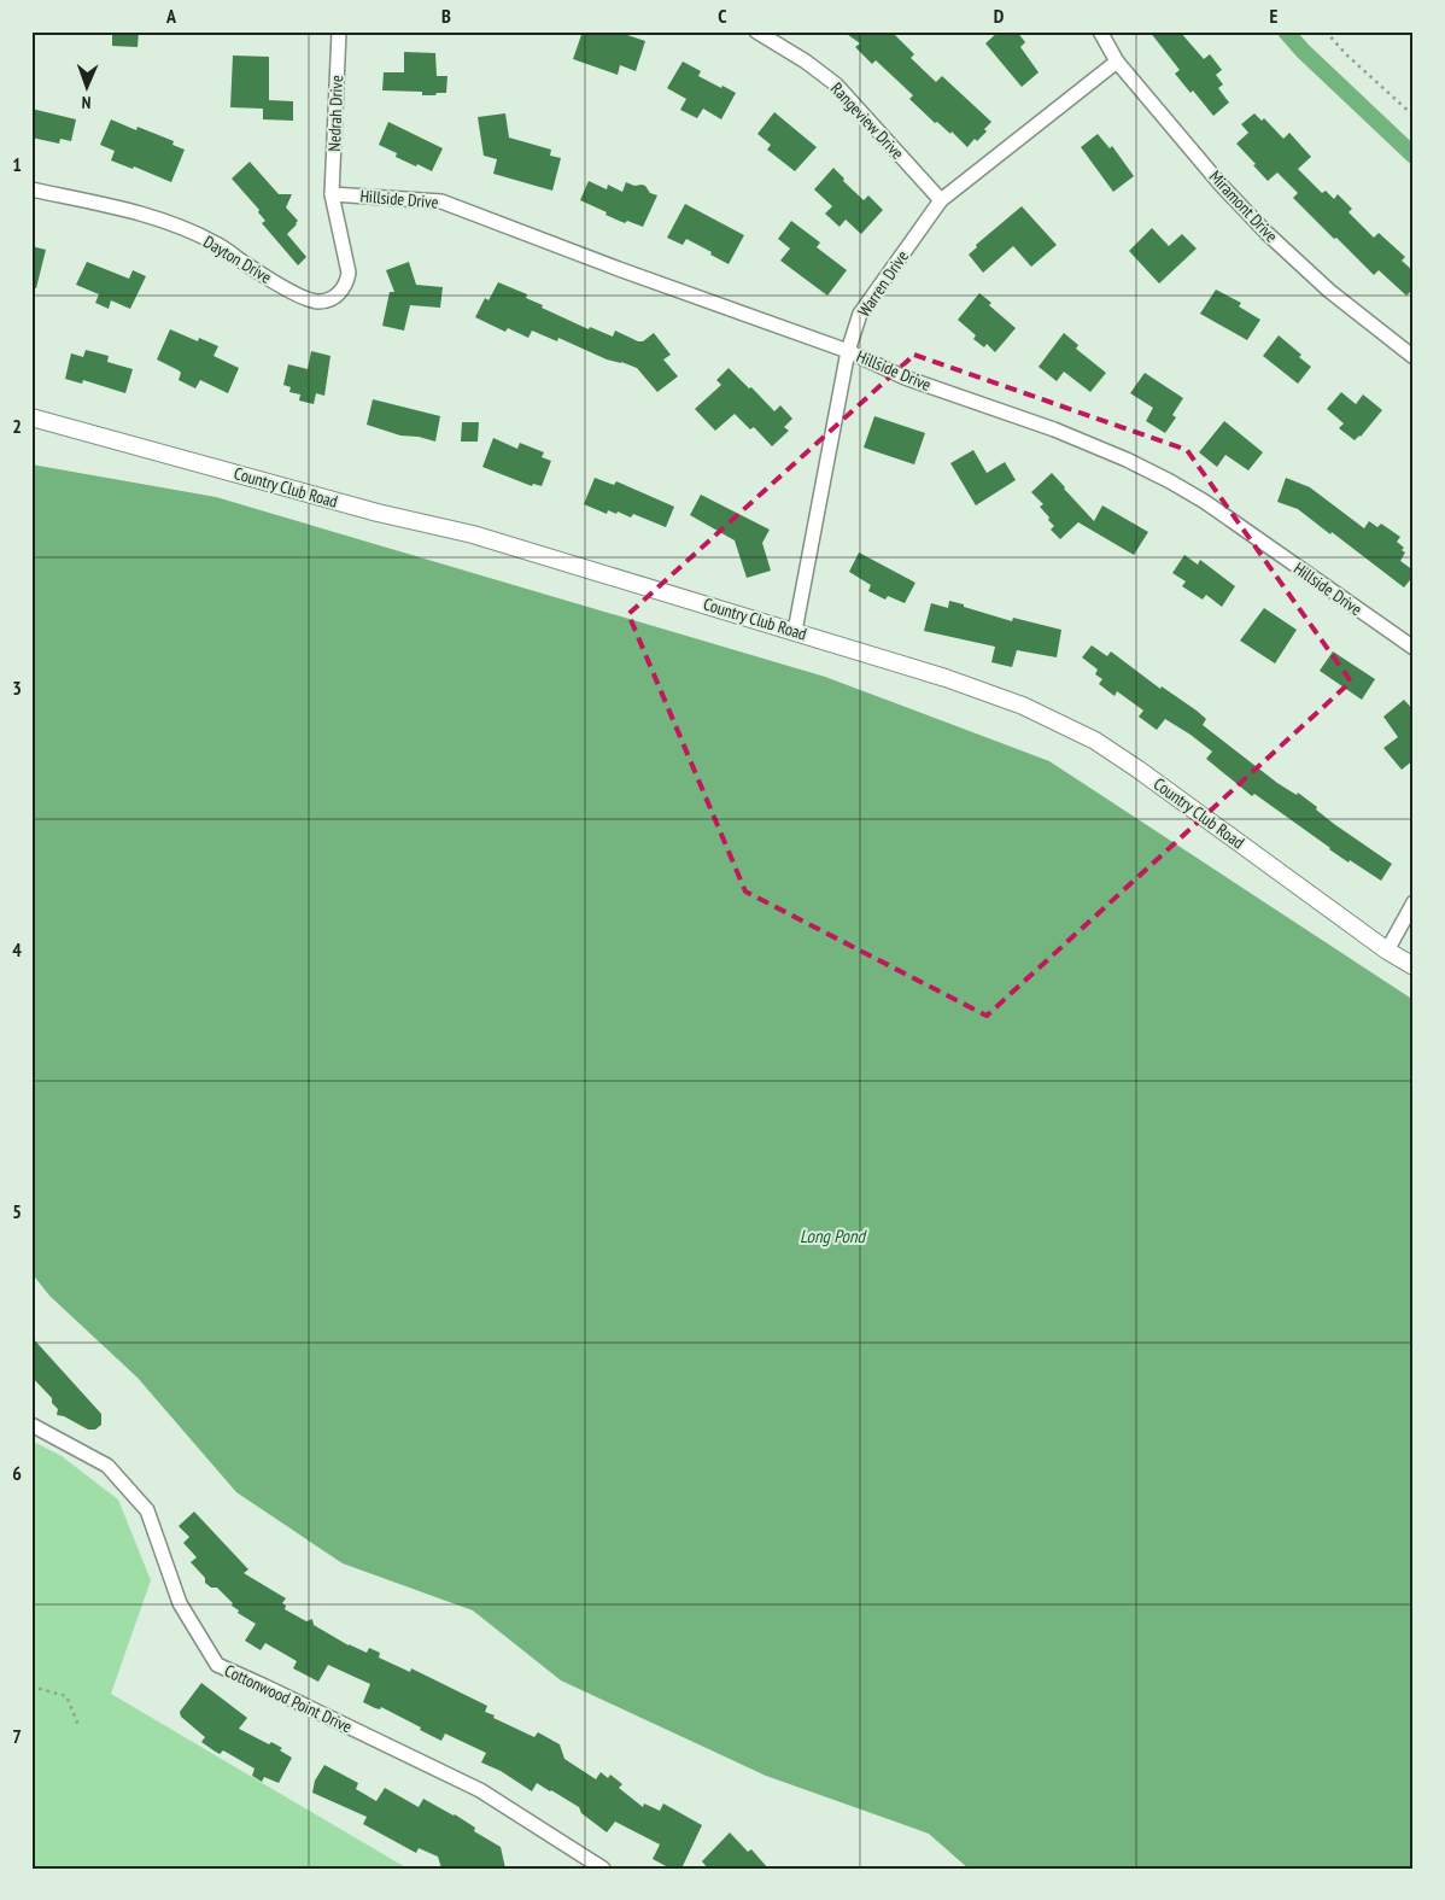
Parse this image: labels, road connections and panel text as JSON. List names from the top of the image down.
{
  "streets": {
    "street": [
      "Nedrah Drive",
      "Rangeview Drive",
      "Hillside Drive",
      "Miramont Drive",
      "Dayton Drive",
      "Warren Drive",
      "Country Club Road",
      "Cottonwood Point Drive"
    ]
  },
  "crossings": [
    ["Nedrah Drive", "Hillside Drive"],
    ["Nedrah Drive", "Dayton Drive"],
    ["Rangeview Drive", "Warren Drive"],
    ["Hillside Drive", "Dayton Drive"],
    ["Hillside Drive", "Warren Drive"],
    ["Miramont Drive", "Warren Drive"],
    ["Warren Drive", "Country Club Road"]
  ],
  "water": ["Long Pond"],
  "north": "bottom",
  "grid": {
    "columns": [
      "A",
      "B",
      "C",
      "D",
      "E"
    ],
    "rows": [
      "1",
      "2",
      "3",
      "4",
      "5",
      "6",
      "7"
    ]
  }
}
